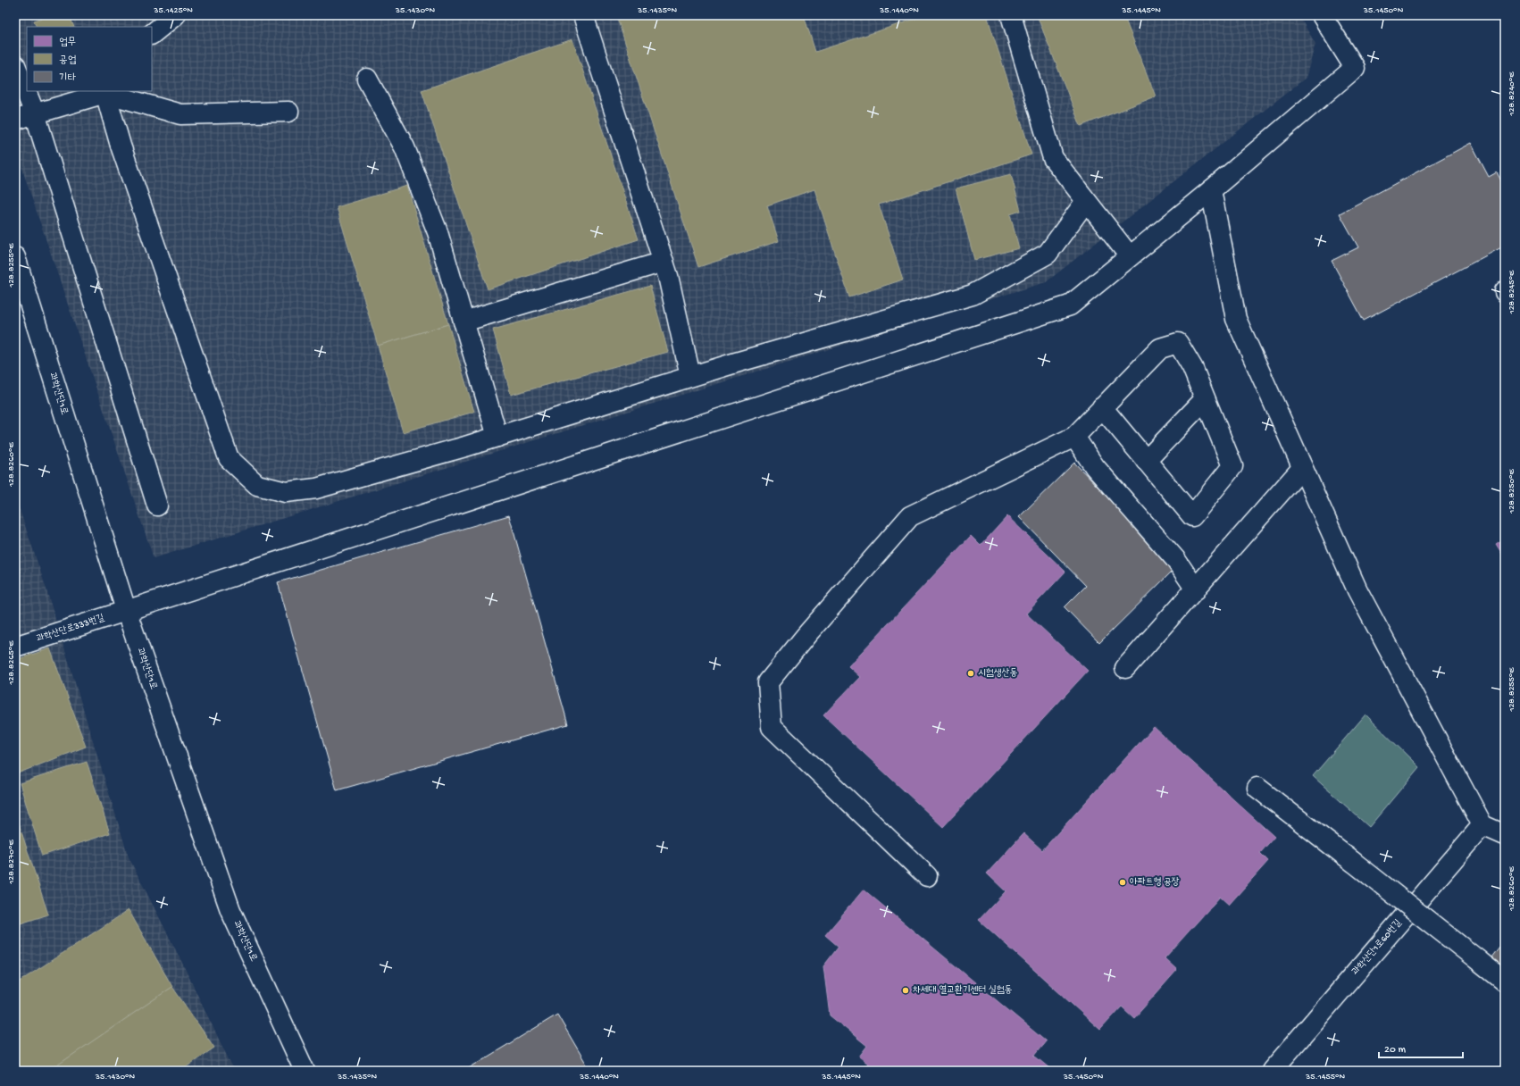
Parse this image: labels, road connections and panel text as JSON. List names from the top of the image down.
{
  "streets": {
    "street": ["과학산단1로", "과학산단로333번길", "과학산단1로60번길"]
  },
  "crossings": [
    ["과학산단1로", "과학산단로333번길"]
  ],
  "places": ["시험생산동", "아파트형 공장", "차세대 열교환기센터 실험동"],
  "legend": ["업무", "공업", "기타"],
  "scale_bar": "20 m",
  "coordinates": [
    "35.1425°N",
    "35.1430°N",
    "35.1435°N",
    "35.1440°N",
    "35.1445°N",
    "35.1450°N",
    "128.8240°E",
    "128.8255°E",
    "128.8245°E",
    "128.8260°E",
    "128.8250°E",
    "128.8265°E",
    "128.8270°E",
    "35.1455°N"
  ]
}
